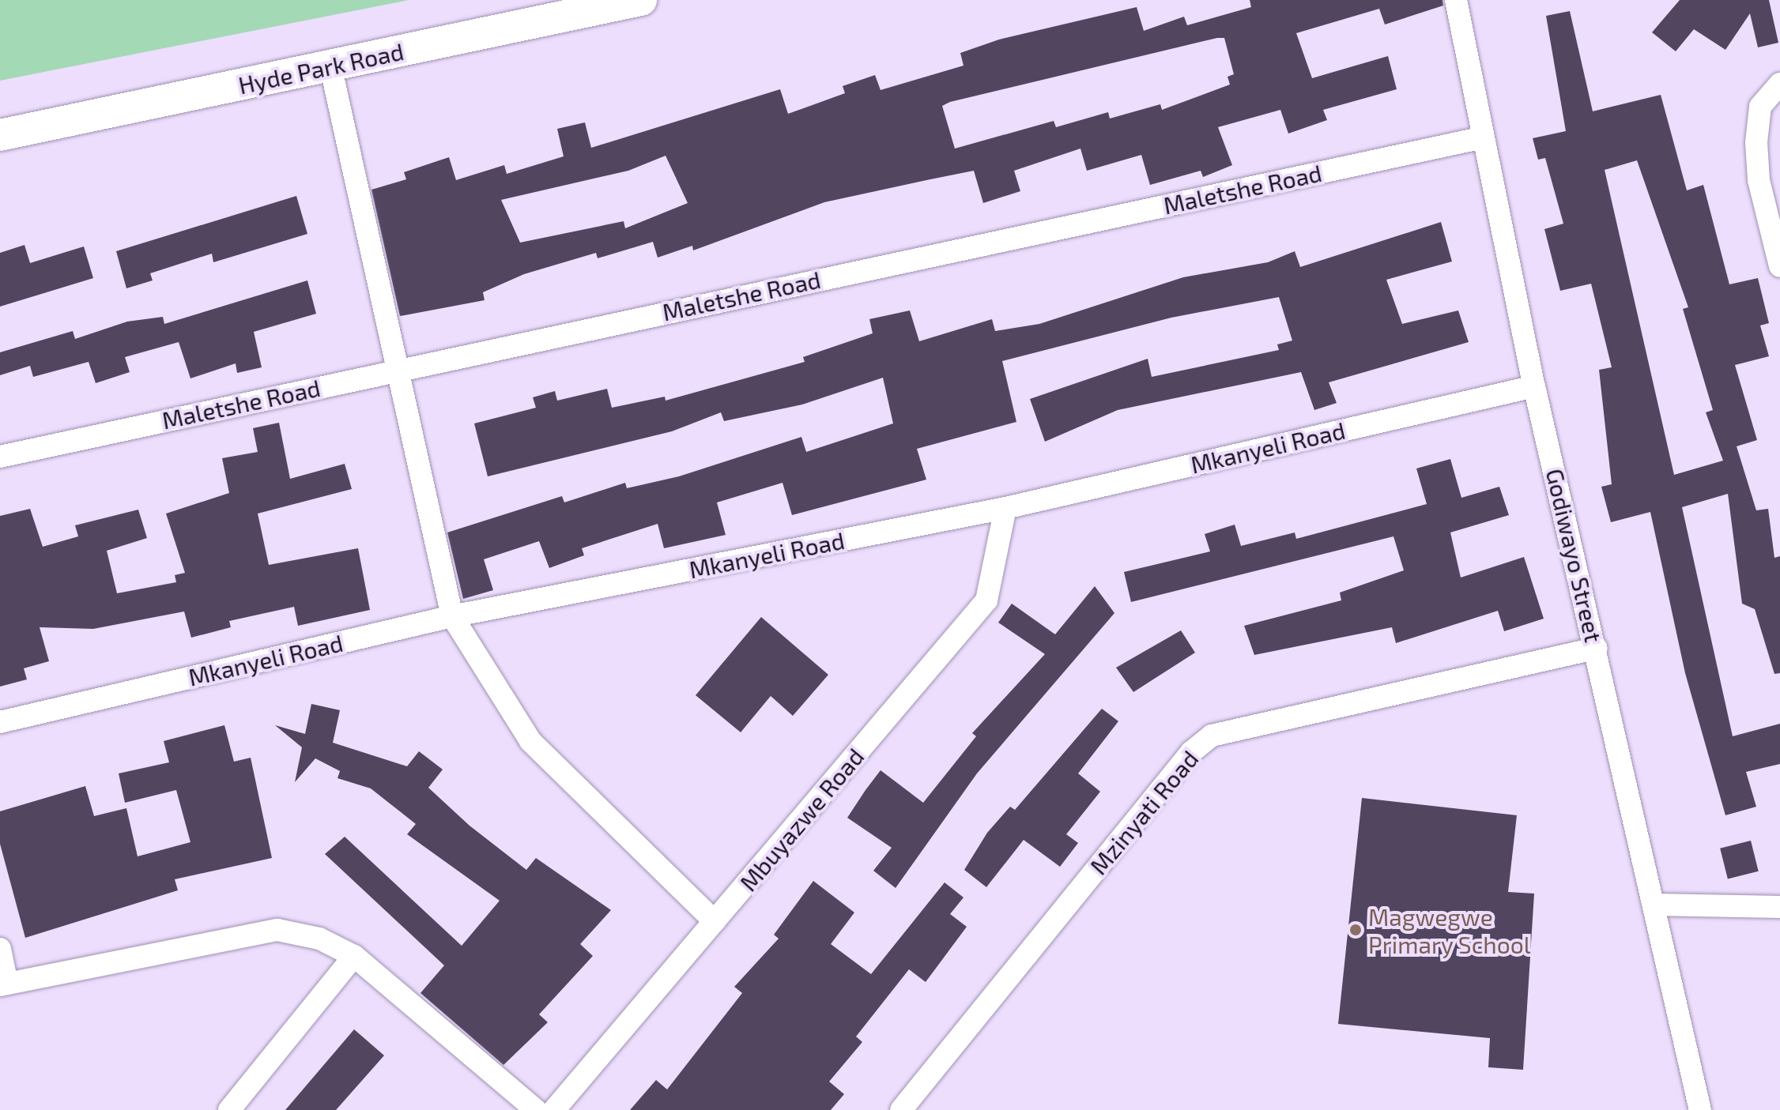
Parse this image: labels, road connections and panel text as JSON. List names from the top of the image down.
{
  "streets": {
    "street": [
      "Hyde Park Road",
      "Maletshe Road",
      "Mkanyeli Road",
      "Godiwayo Street",
      "Mzinyati Road",
      "Mbuyazwe Road"
    ]
  },
  "crossings": [
    ["Maletshe Road", "Godiwayo Street"],
    ["Mkanyeli Road", "Godiwayo Street"],
    ["Mkanyeli Road", "Mbuyazwe Road"],
    ["Godiwayo Street", "Mzinyati Road"]
  ],
  "places": ["Magwegwe Primary School"]
}
